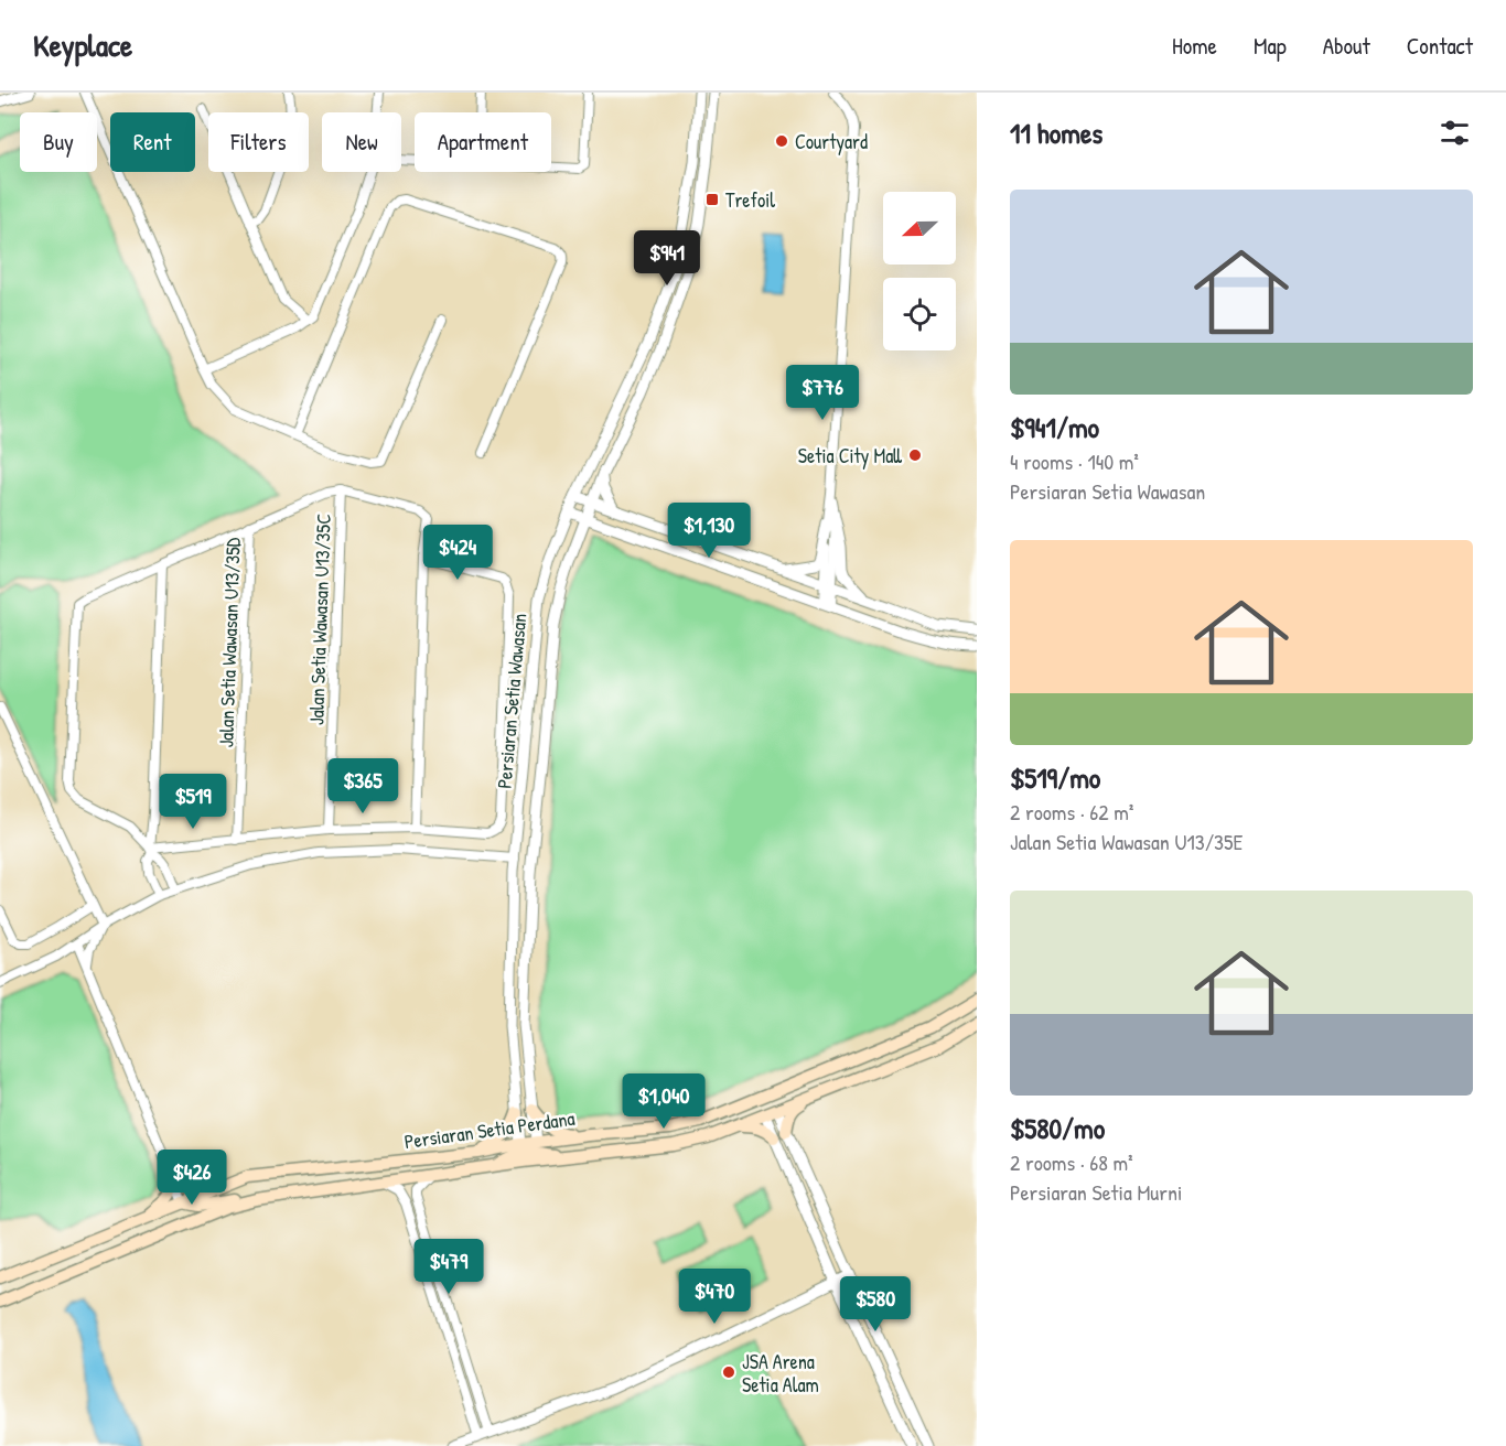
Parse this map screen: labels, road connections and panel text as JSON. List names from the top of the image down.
{
  "streets": {
    "main road": ["Persiaran Setia Perdana"],
    "street": ["Jalan Setia Wawasan U13/35C", "Jalan Setia Wawasan U13/35D", "Persiaran Setia Wawasan"]
  },
  "crossings": [
    ["Persiaran Setia Wawasan", "Persiaran Setia Perdana"]
  ],
  "places": {
    "other": ["Courtyard", "Setia City Mall", "JSA Arena Setia Alam"],
    "transit": ["Trefoil"]
  },
  "north": "left",
  "page": {
    "header": "Keyplace",
    "nav": [
      "Home",
      "Map",
      "About",
      "Contact"
    ],
    "heading": "11 homes",
    "chip": [
      "Buy",
      "Rent",
      "Filters",
      "New",
      "Apartment"
    ],
    "list": [
      {
        "name": "$941/mo",
        "note": "4 rooms · 140 m² · Persiaran Setia Wawasan"
      },
      {
        "name": "$519/mo",
        "note": "2 rooms · 62 m² · Jalan Setia Wawasan U13/35E"
      },
      {
        "name": "$580/mo",
        "note": "2 rooms · 68 m² · Persiaran Setia Murni"
      }
    ],
    "price": [
      "$941",
      "$776",
      "$1,130",
      "$424",
      "$365",
      "$519",
      "$1,040",
      "$426",
      "$479",
      "$470",
      "$580"
    ]
  }
}
